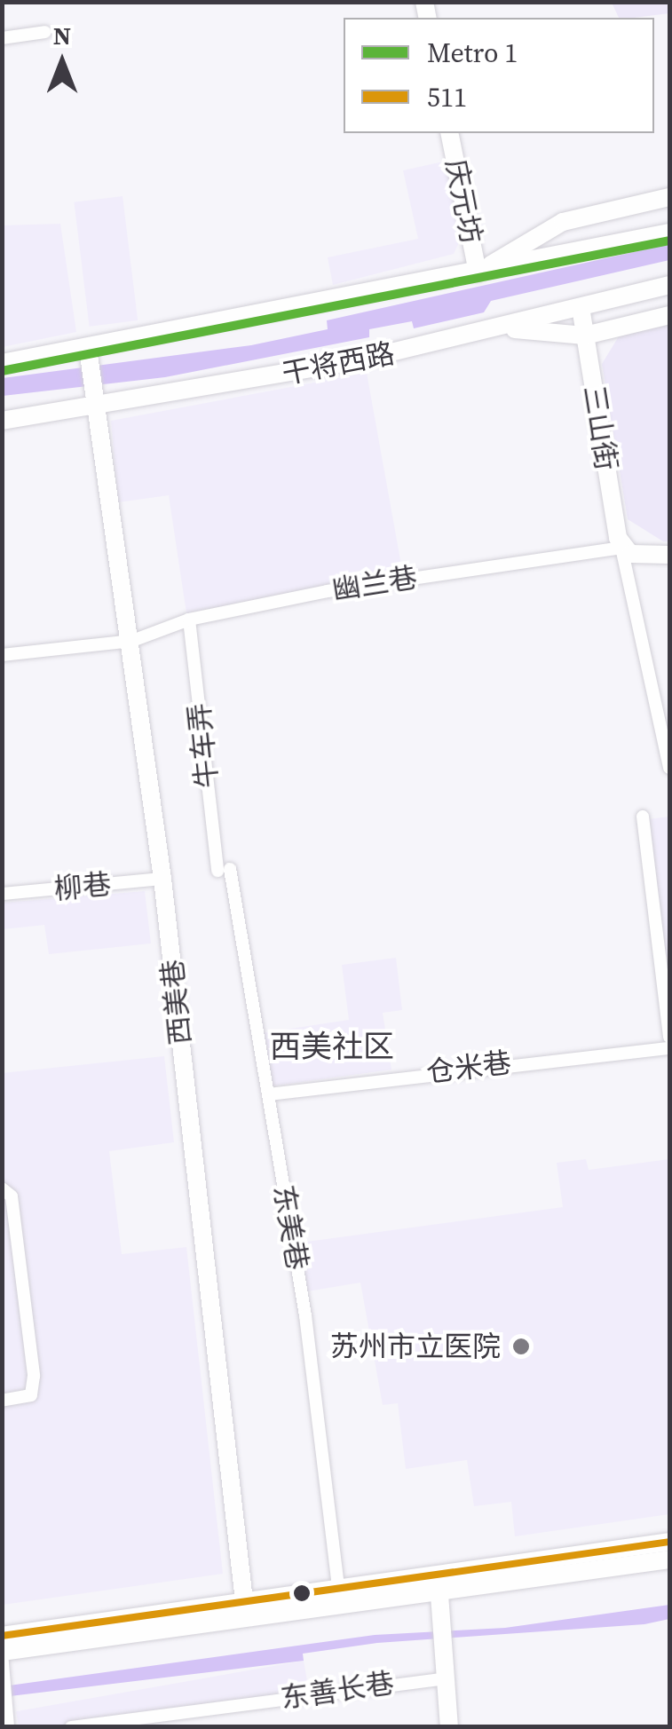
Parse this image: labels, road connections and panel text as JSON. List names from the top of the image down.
{
  "streets": {
    "main road": [
      "庆元坊",
      "干将西路",
      "三山街",
      "西美巷"
    ],
    "street": [
      "幽兰巷",
      "牛车弄",
      "柳巷",
      "仓米巷",
      "东美巷",
      "东善长巷"
    ]
  },
  "crossings": [
    ["庆元坊", "干将西路"],
    ["干将西路", "三山街"],
    ["干将西路", "西美巷"],
    ["三山街", "幽兰巷"],
    ["幽兰巷", "牛车弄"],
    ["幽兰巷", "西美巷"],
    ["牛车弄", "东美巷"],
    ["柳巷", "西美巷"],
    ["仓米巷", "东美巷"]
  ],
  "districts": ["西美社区"],
  "places": ["苏州市立医院"],
  "lines": ["metro line 1", "transit line 511"],
  "legend": ["Metro 1", "511"],
  "north": "top"
}
